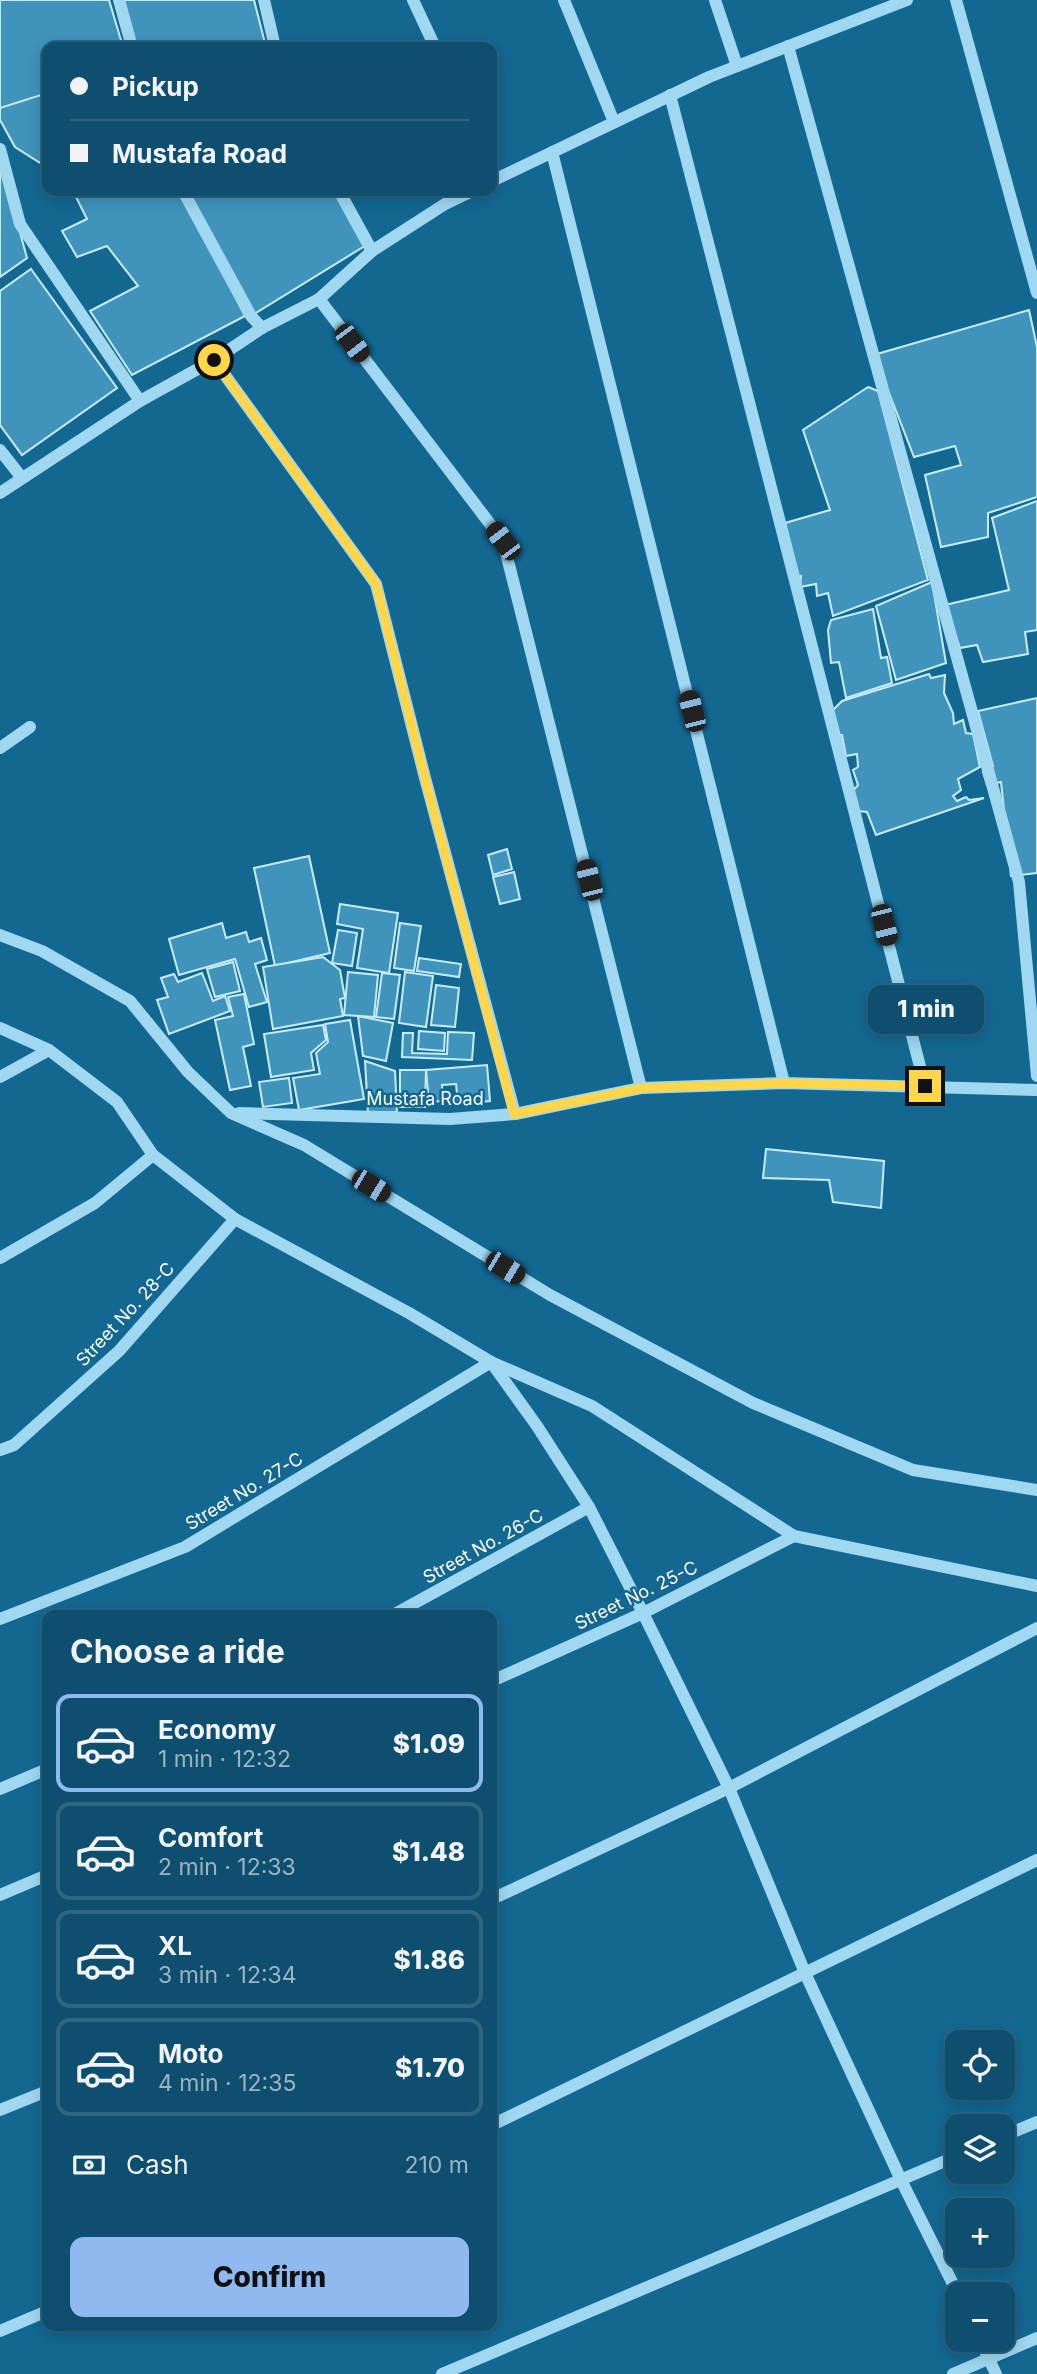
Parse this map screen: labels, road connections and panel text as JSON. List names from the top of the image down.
{
  "streets": {
    "street": [
      "Mustafa Road",
      "Street No. 28-C",
      "Street No. 27-C",
      "Street No. 26-C",
      "Street No. 25-C"
    ]
  },
  "page": {
    "banner": ["Pickup", "Mustafa Road"],
    "bubble": "1 min",
    "heading": "Choose a ride",
    "list": [
      {
        "name": "Economy",
        "note": "1 min · 12:32",
        "value": "$1.09"
      },
      {
        "name": "Comfort",
        "note": "2 min · 12:33",
        "value": "$1.48"
      },
      {
        "name": "XL",
        "note": "3 min · 12:34",
        "value": "$1.86"
      },
      {
        "name": "Moto",
        "note": "4 min · 12:35",
        "value": "$1.70"
      }
    ],
    "map_buttons": ["+", "−"],
    "pay": ["Cash", "210 m"],
    "buttons": "Confirm"
  }
}
